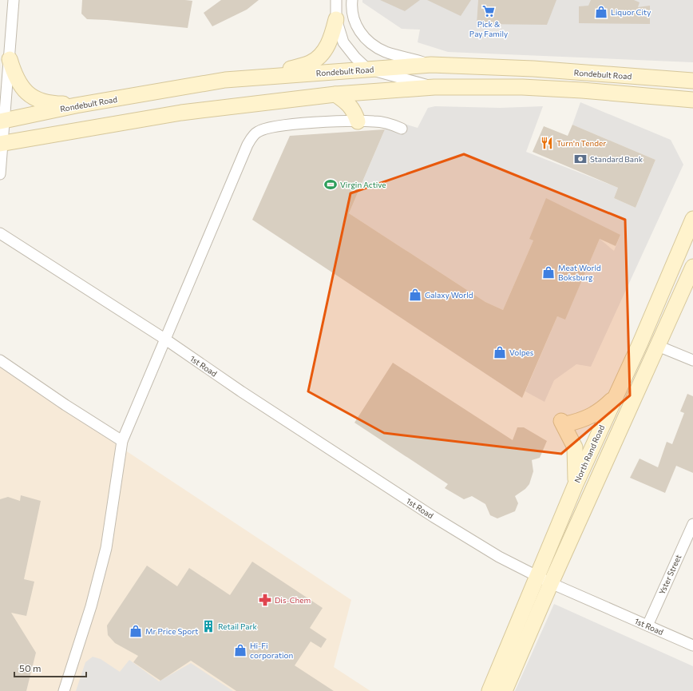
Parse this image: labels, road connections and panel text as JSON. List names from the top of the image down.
{
  "streets": {
    "main road": ["Rondebult Road", "North Rand Road"],
    "street": ["1st Road", "Yster Street"]
  },
  "crossings": [
    ["1st Road", "North Rand Road"],
    ["1st Road", "Yster Street"]
  ],
  "places": {
    "supermarket": ["Pick & Pay Family"],
    "shop": [
      "Liquor City",
      "Meat World Boksburg",
      "Galaxy World",
      "Volpes",
      "Mr Price Sport",
      "Hi-Fi corporation"
    ],
    "restaurant": ["Turn'n Tender"],
    "bank": ["Standard Bank"],
    "sports": ["Virgin Active"],
    "pharmacy": ["Dis-Chem"],
    "building": ["Retail Park"]
  },
  "scale_bar": "50 m"
}
